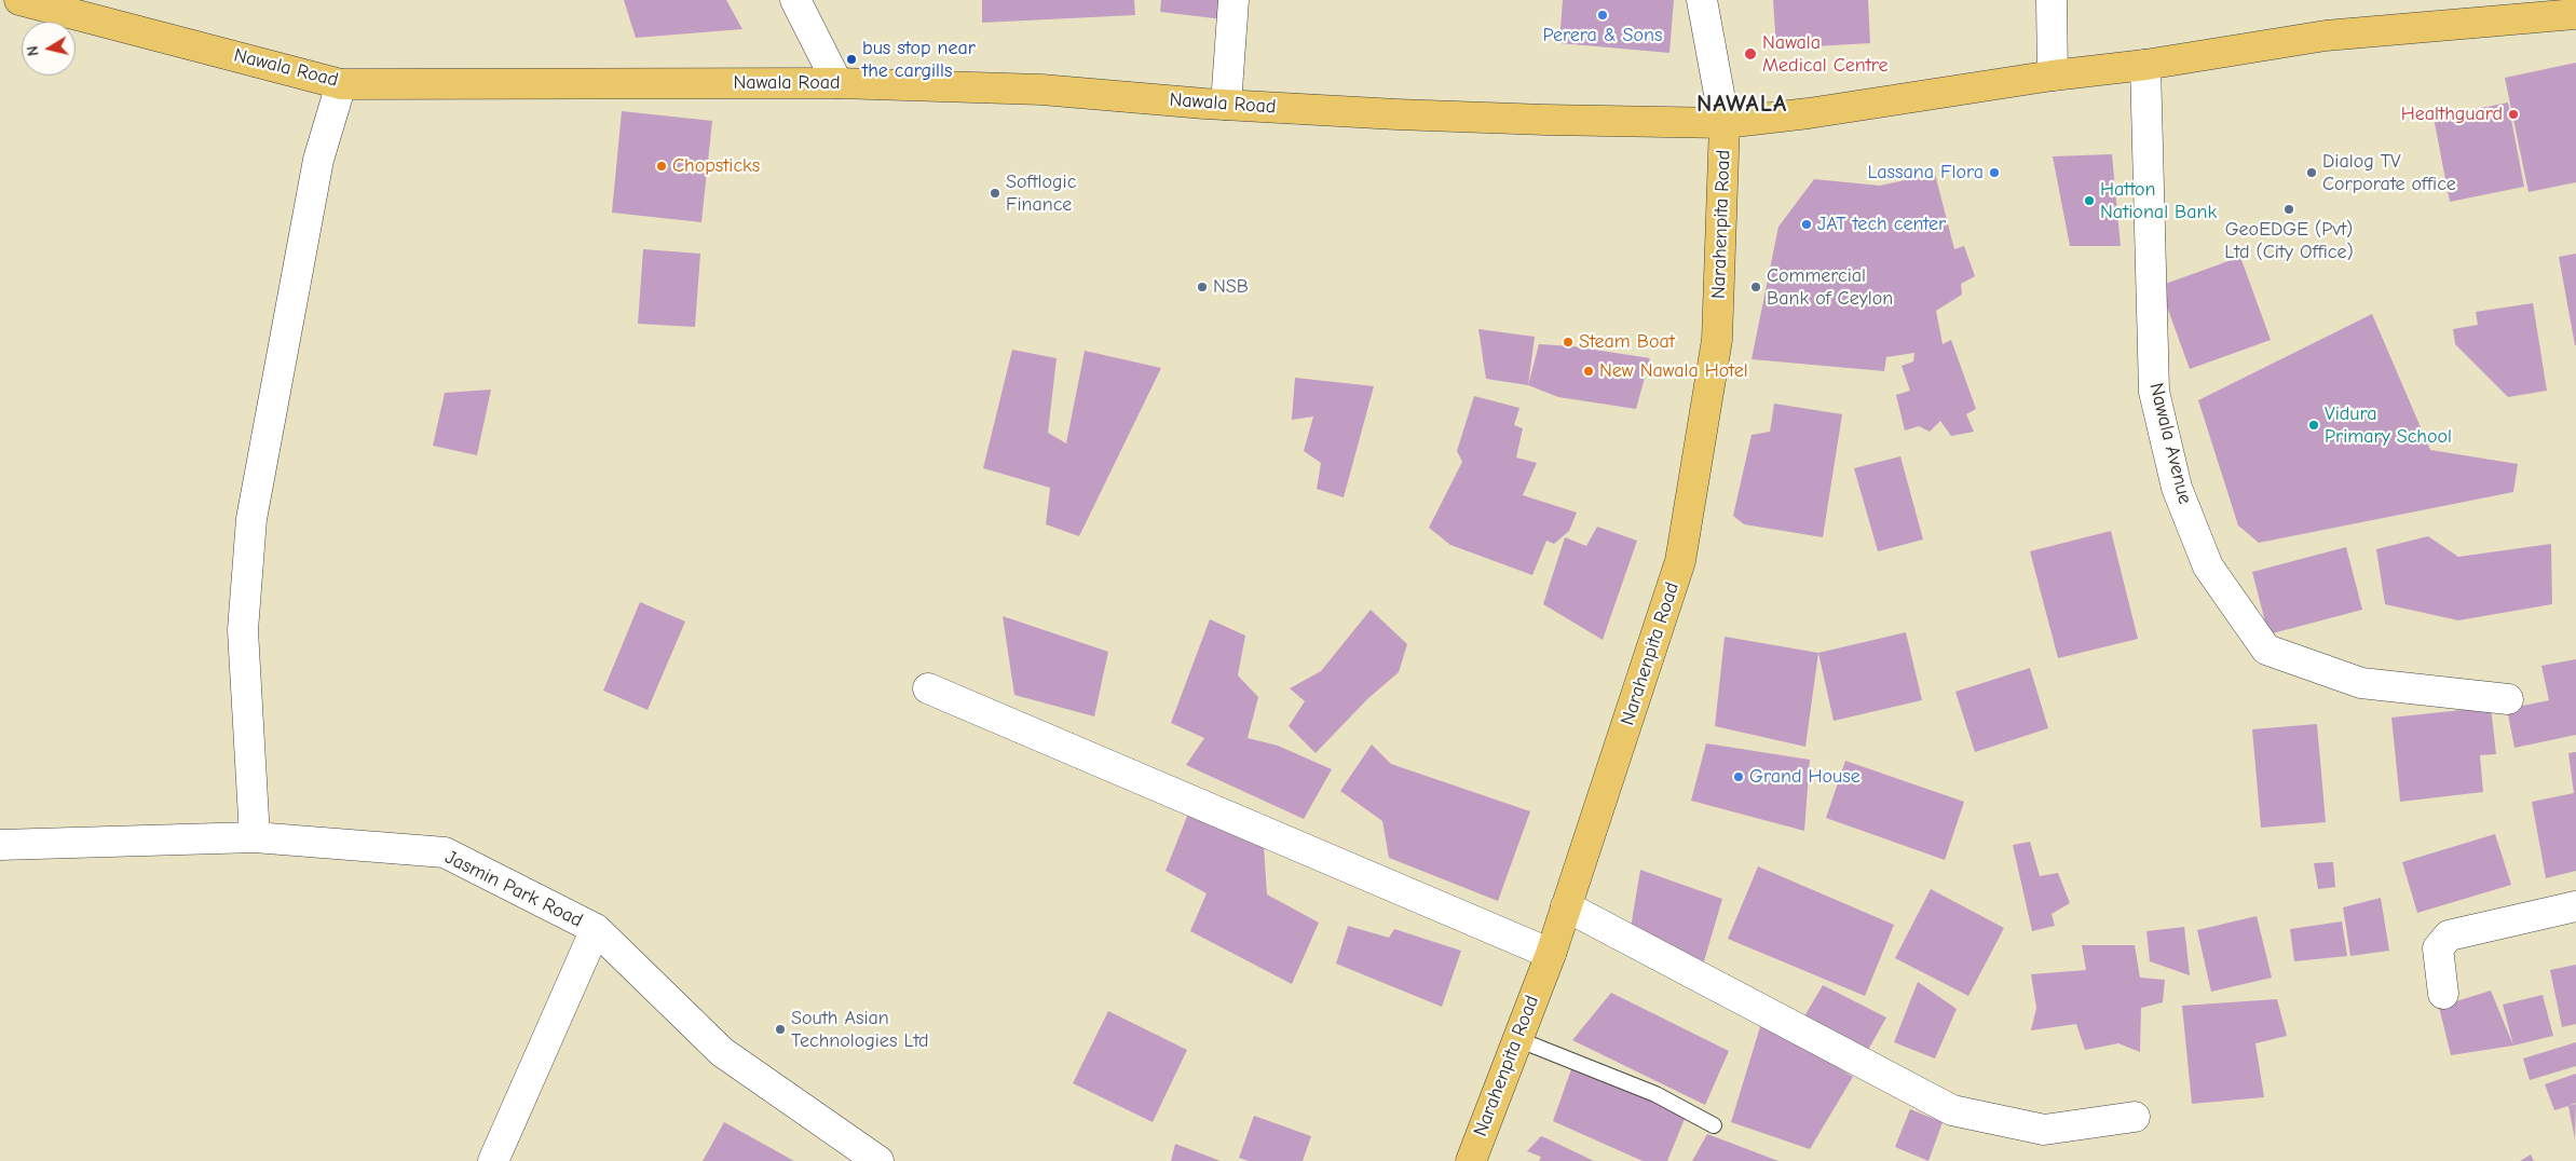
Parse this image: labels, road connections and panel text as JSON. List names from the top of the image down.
{
  "streets": {
    "main road": ["Nawala Road", "Narahenpita Road"],
    "street": ["Nawala Avenue", "Jasmin Park Road"]
  },
  "crossings": [
    ["Nawala Road", "Narahenpita Road"],
    ["Nawala Road", "Nawala Avenue"]
  ],
  "districts": ["NAWALA"],
  "places": [
    "Perera & Sons",
    "Nawala Medical Centre",
    "bus stop near the cargills",
    "Healthguard",
    "Chopsticks",
    "Lassana Flora",
    "Dialog TV Corporate office",
    "Softlogic Finance",
    "Hatton National Bank",
    "GeoEDGE (Pvt) Ltd (City Office)",
    "JAT tech center",
    "NSB",
    "Commercial Bank of Ceylon",
    "Steam Boat",
    "New Nawala Hotel",
    "Vidura Primary School",
    "Grand House",
    "South Asian Technologies Ltd"
  ],
  "north": "left"
}
